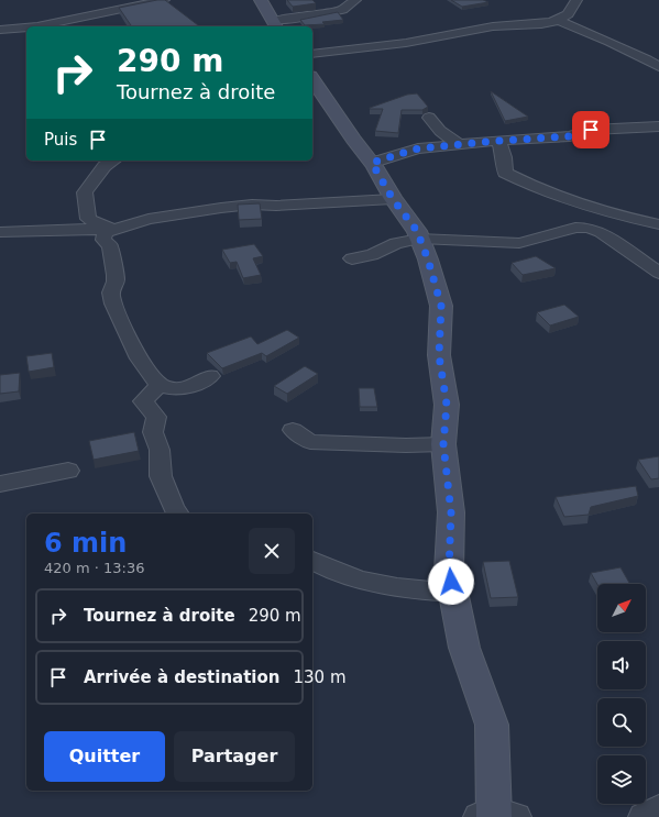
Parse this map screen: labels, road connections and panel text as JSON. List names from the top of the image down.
{
  "north": "top right",
  "page": {
    "turn": ["290 m", "Tournez à droite"],
    "then": "Puis",
    "heading": ["6 min", "420 m · 13:36"],
    "list": [
      {
        "name": "Tournez à droite",
        "value": "290 m"
      },
      {
        "name": "Arrivée à destination",
        "value": "130 m"
      }
    ],
    "buttons": ["Quitter", "Partager"]
  }
}
